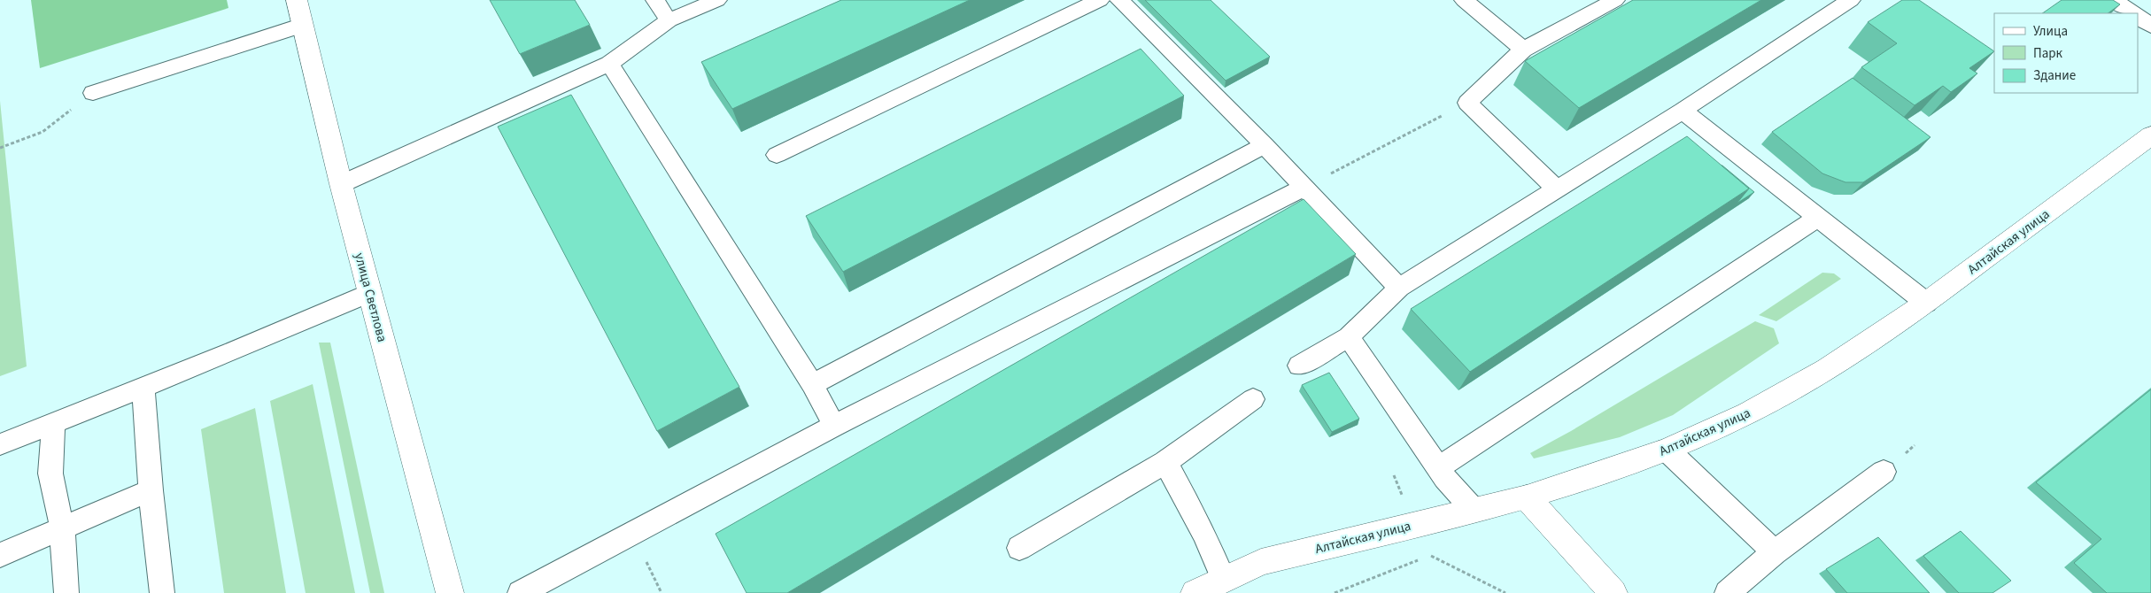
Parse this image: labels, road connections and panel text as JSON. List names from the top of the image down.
{
  "streets": {
    "main road": ["Алтайская улица", "улица Светлова"]
  },
  "legend": ["Улица", "Парк", "Здание"]
}
